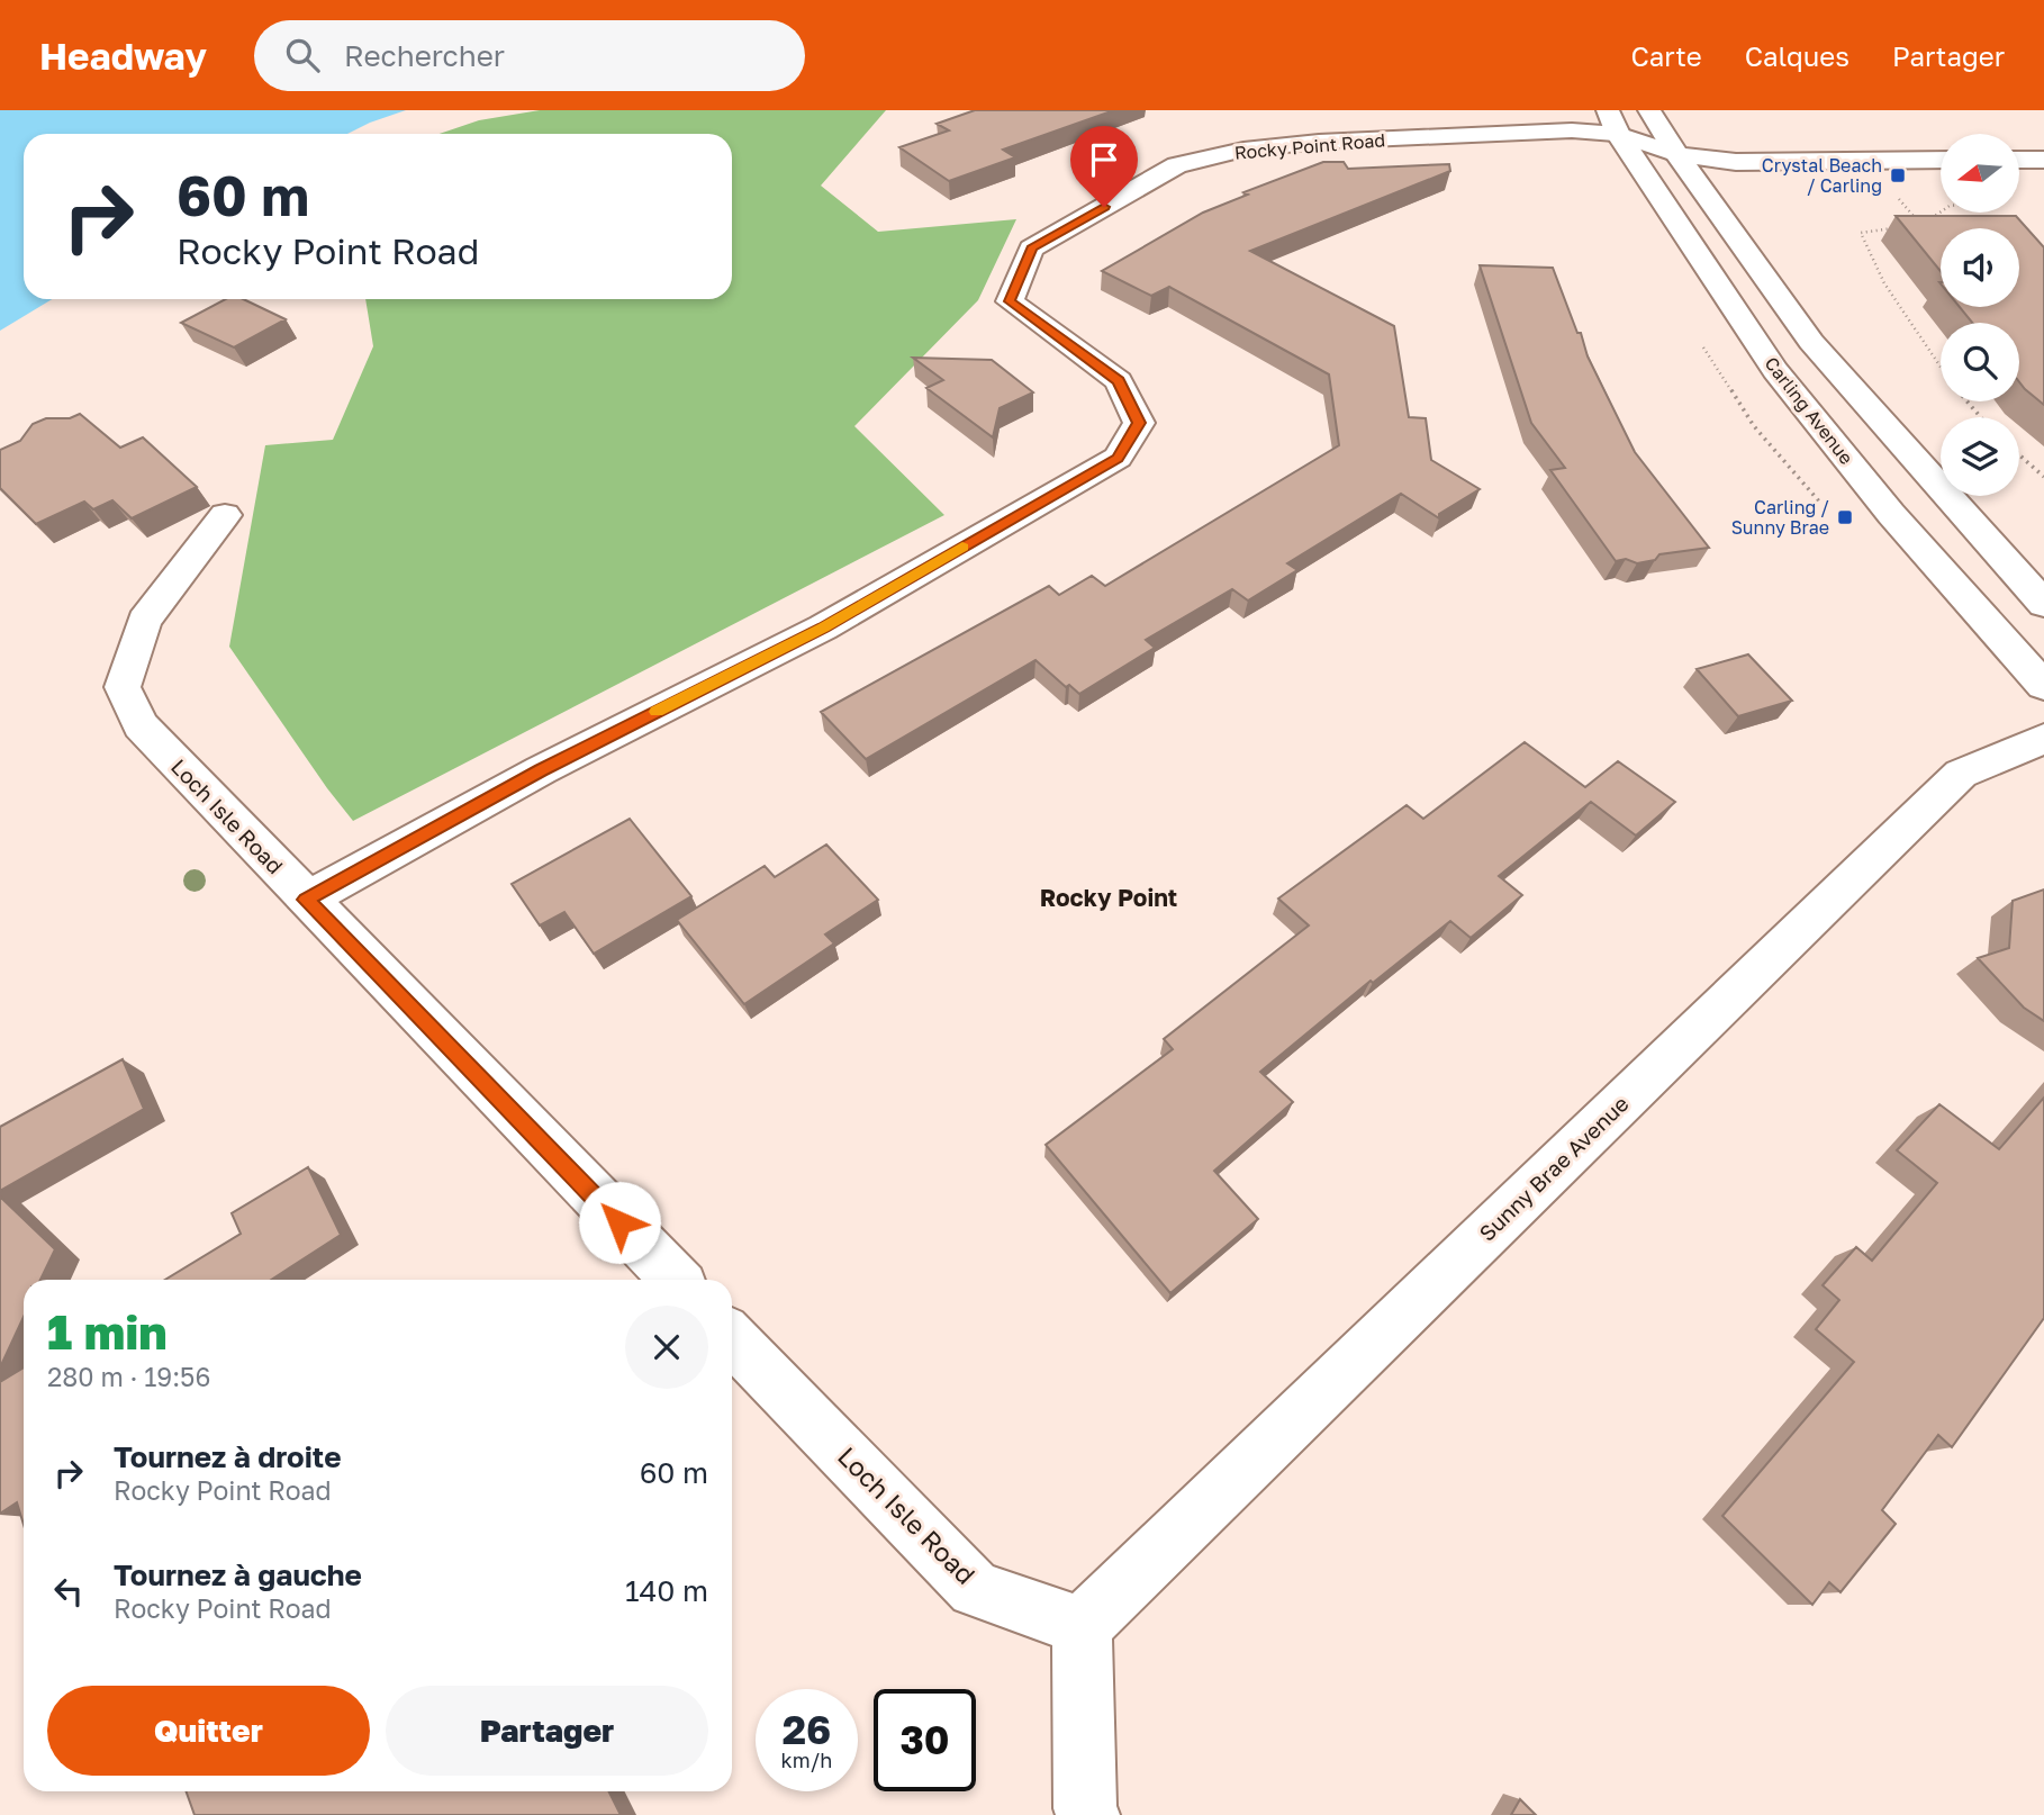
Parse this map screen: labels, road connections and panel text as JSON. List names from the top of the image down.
{
  "streets": {
    "street": [
      "Rocky Point Road",
      "Carling Avenue",
      "Loch Isle Road",
      "Sunny Brae Avenue"
    ]
  },
  "crossings": [
    ["Rocky Point Road", "Carling Avenue"],
    ["Rocky Point Road", "Loch Isle Road"],
    ["Loch Isle Road", "Sunny Brae Avenue"]
  ],
  "districts": ["Rocky Point"],
  "places": {
    "transit": ["Crystal Beach / Carling", "Carling / Sunny Brae"]
  },
  "north": "left",
  "page": {
    "header": "Headway",
    "search": "Rechercher",
    "nav": ["Carte", "Calques", "Partager"],
    "turn": ["60 m", "Rocky Point Road"],
    "heading": ["1 min", "280 m · 19:56"],
    "list": [
      {
        "name": "Tournez à droite",
        "note": "Rocky Point Road",
        "value": "60 m"
      },
      {
        "name": "Tournez à gauche",
        "note": "Rocky Point Road",
        "value": "140 m"
      }
    ],
    "buttons": ["Quitter", "Partager"],
    "speed": "26 km/h",
    "limit": "30"
  }
}
